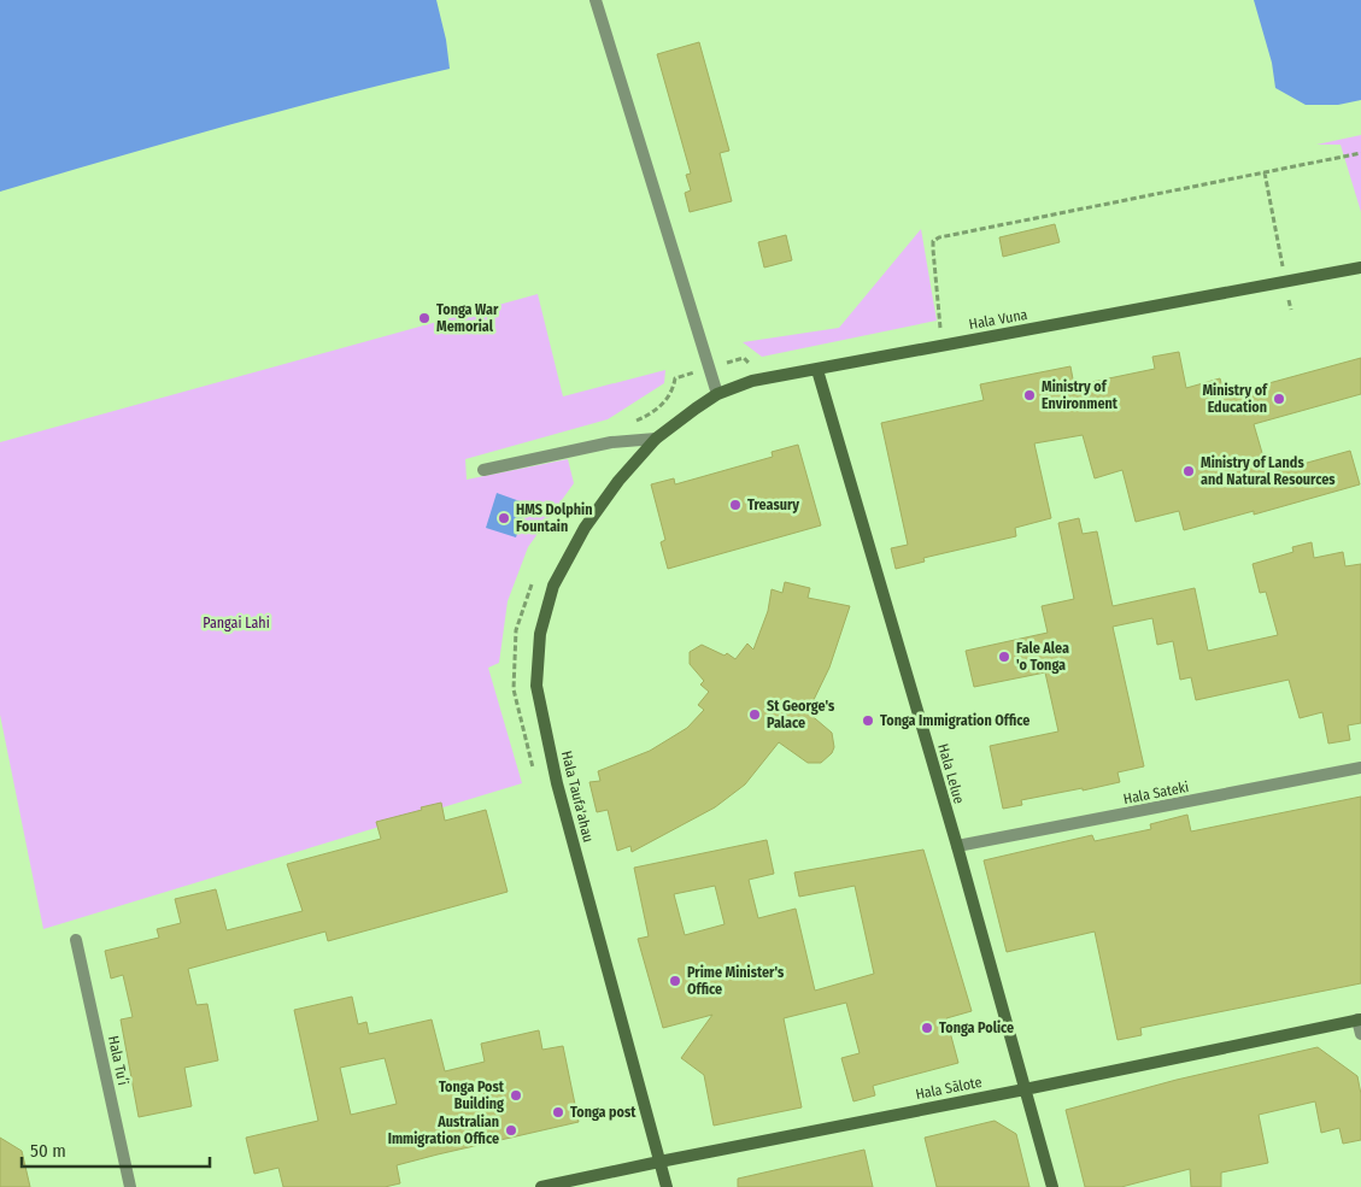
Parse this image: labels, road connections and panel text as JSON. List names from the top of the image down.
{
  "streets": {
    "main road": [
      "Hala Vuna",
      "Hala Lelue",
      "Hala Taufa'ahau",
      "Hala Sālote"
    ],
    "street": ["Hala Sateki", "Hala Tuʻi"]
  },
  "crossings": [
    ["Hala Vuna", "Hala Lelue"],
    ["Hala Vuna", "Hala Taufa'ahau"],
    ["Hala Lelue", "Hala Sateki"],
    ["Hala Lelue", "Hala Sālote"],
    ["Hala Taufa'ahau", "Hala Sālote"]
  ],
  "parks": ["Pangai Lahi"],
  "places": [
    "Tonga War Memorial",
    "Ministry of Environment",
    "Ministry of Education",
    "Ministry of Lands and Natural Resources",
    "Treasury",
    "HMS Dolphin Fountain",
    "Fale Alea 'o Tonga",
    "St George's Palace",
    "Tonga Immigration Office",
    "Prime Minister's Office",
    "Tonga Police",
    "Tonga Post Building",
    "Tonga post",
    "Australian Immigration Office"
  ],
  "scale_bar": "50 m"
}
